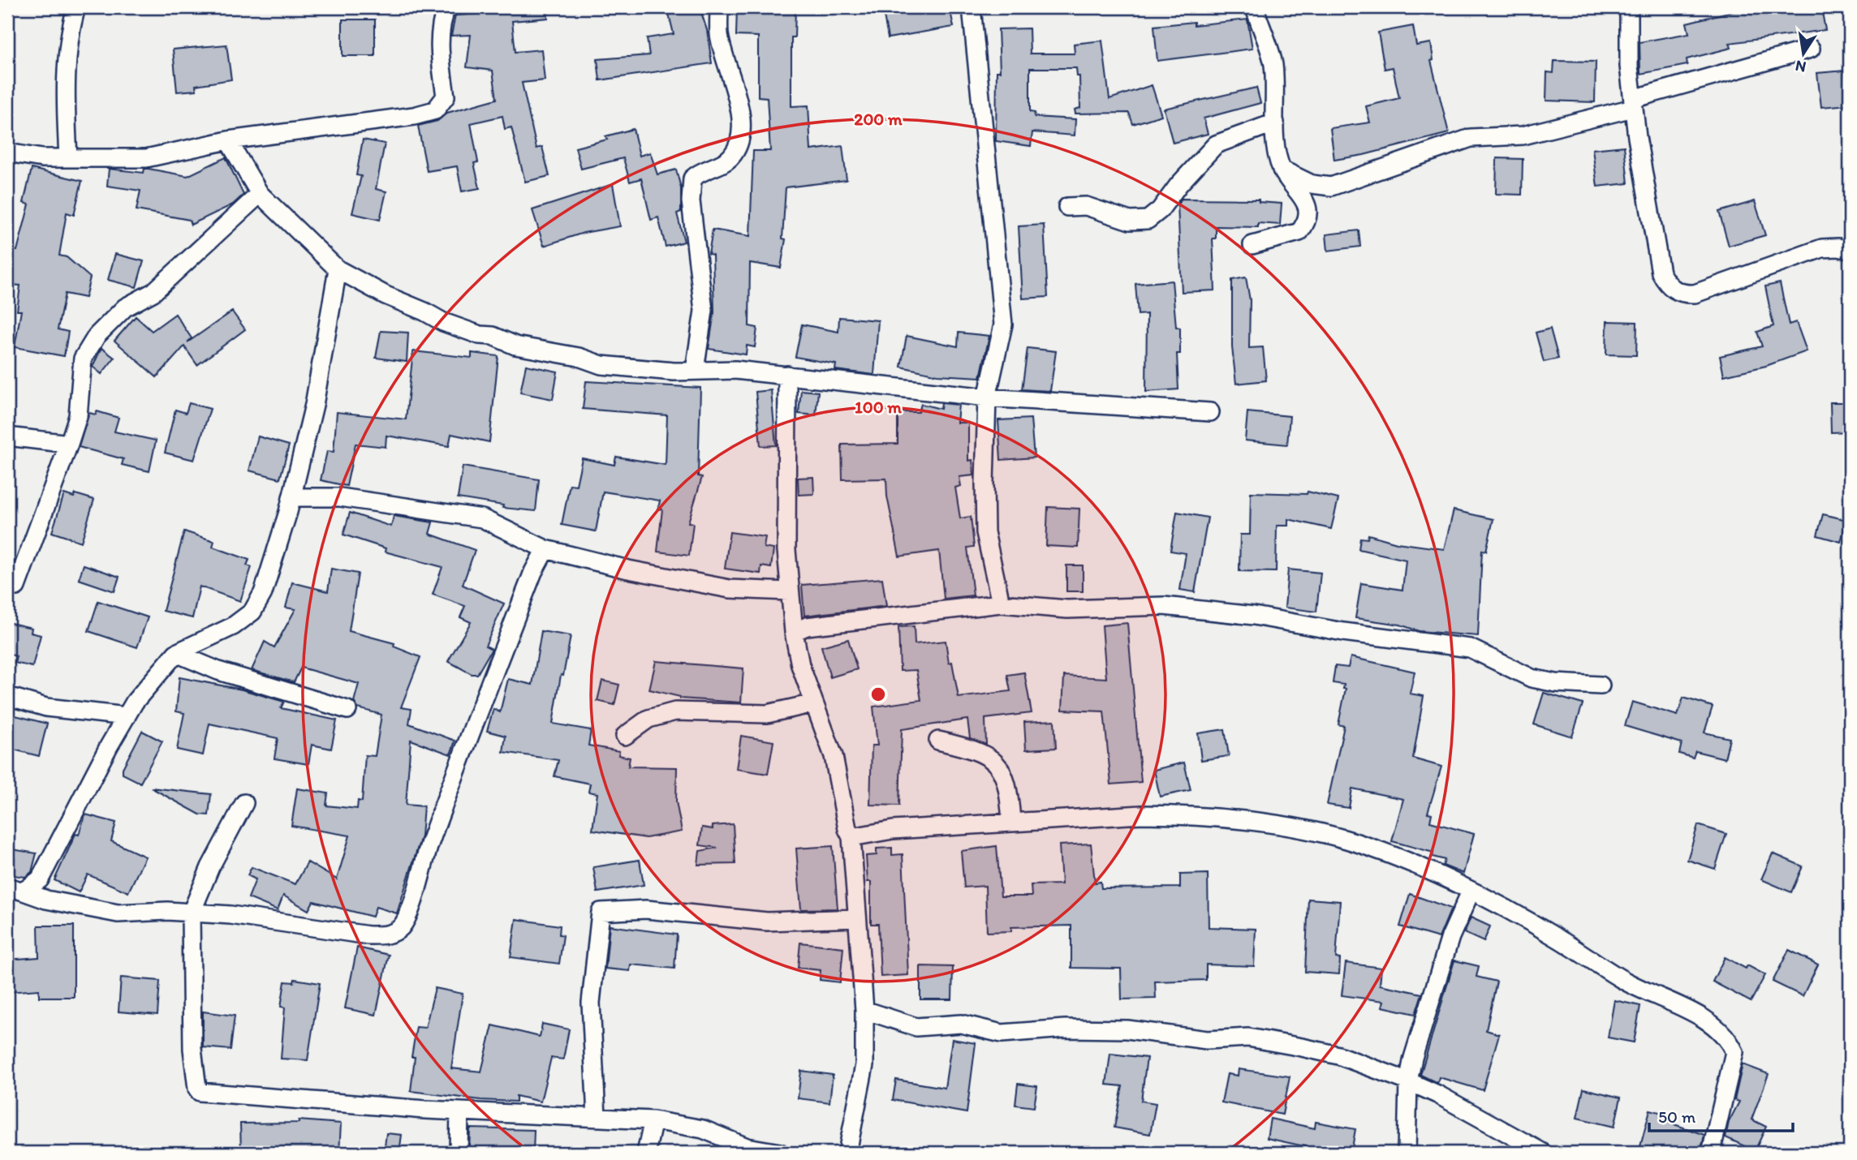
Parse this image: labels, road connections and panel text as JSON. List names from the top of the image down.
{
  "scale_bar": "50 m",
  "north": "bottom",
  "rings": ["200 m", "100 m"]
}
